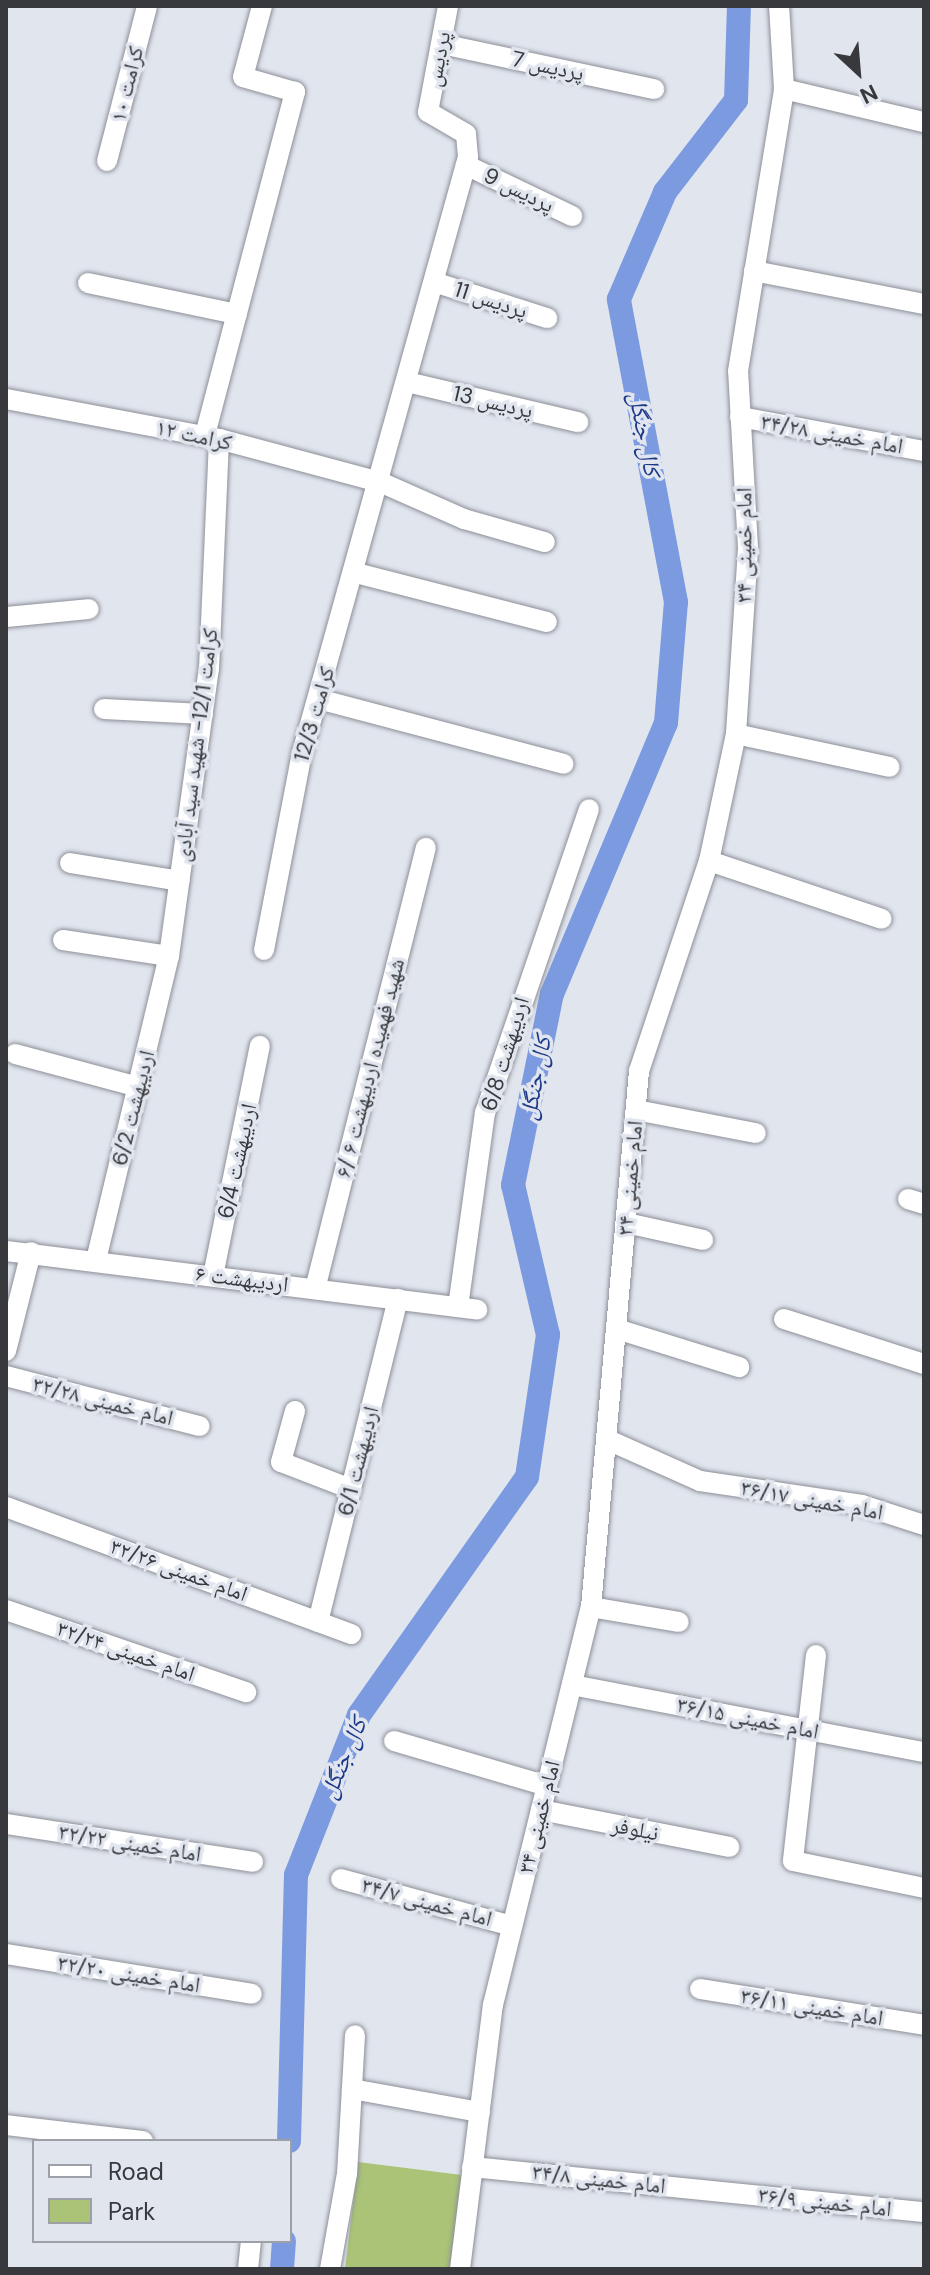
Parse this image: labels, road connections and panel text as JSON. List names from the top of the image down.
{
  "streets": {
    "street": [
      "پردیس",
      "پردیس 7",
      "کرامت ۱۰",
      "پردیس 9",
      "پردیس 11",
      "پردیس 13",
      "امام خمینی ۳۴/۲۸",
      "کرامت ۱۲",
      "امام خمینی ۳۴",
      "کرامت 12/3",
      "کرامت 12/1- شهید سید آبادی",
      "اردیبهشت 6/8",
      "شهید فهمیده اردیبهشت ۶ /۶",
      "اردیبهشت 6/2",
      "اردیبهشت 6/4",
      "اردیبهشت ۶",
      "امام خمینی ۳۲/۲۸",
      "اردیبهشت 6/1",
      "امام خمینی ۳۶/۱۷",
      "امام خمینی ۳۲/۲۶",
      "امام خمینی ۳۲/۲۴",
      "امام خمینی ۳۶/۱۵",
      "نیلوفر",
      "امام خمینی ۳۲/۲۲",
      "امام خمینی ۳۴/۷",
      "امام خمینی ۳۲/۲۰",
      "امام خمینی ۳۶/۱۱",
      "امام خمینی ۳۴/۸",
      "امام خمینی ۳۶/۹"
    ]
  },
  "crossings": [
    ["پردیس", "پردیس 7"],
    ["پردیس", "پردیس 9"],
    ["پردیس", "کرامت 12/3"],
    ["پردیس 9", "کرامت 12/3"],
    ["پردیس 11", "کرامت 12/3"],
    ["پردیس 13", "کرامت 12/3"],
    ["امام خمینی ۳۴/۲۸", "امام خمینی ۳۴"],
    ["کرامت ۱۲", "کرامت 12/3"],
    ["کرامت ۱۲", "کرامت 12/1- شهید سید آبادی"],
    ["امام خمینی ۳۴", "امام خمینی ۳۶/۱۷"],
    ["امام خمینی ۳۴", "امام خمینی ۳۶/۱۵"],
    ["امام خمینی ۳۴", "نیلوفر"],
    ["امام خمینی ۳۴", "امام خمینی ۳۴/۷"],
    ["امام خمینی ۳۴", "امام خمینی ۳۴/۸"],
    ["کرامت 12/1- شهید سید آبادی", "اردیبهشت 6/2"],
    ["اردیبهشت 6/8", "اردیبهشت ۶"],
    ["شهید فهمیده اردیبهشت ۶ /۶", "اردیبهشت ۶"],
    ["اردیبهشت 6/2", "اردیبهشت ۶"],
    ["اردیبهشت 6/4", "اردیبهشت ۶"],
    ["اردیبهشت ۶", "اردیبهشت 6/1"],
    ["اردیبهشت 6/1", "امام خمینی ۳۲/۲۶"],
    ["امام خمینی ۳۴/۸", "امام خمینی ۳۶/۹"]
  ],
  "water": ["کال جنگل"],
  "legend": ["Road", "Park"],
  "north": "bottom right"
}
